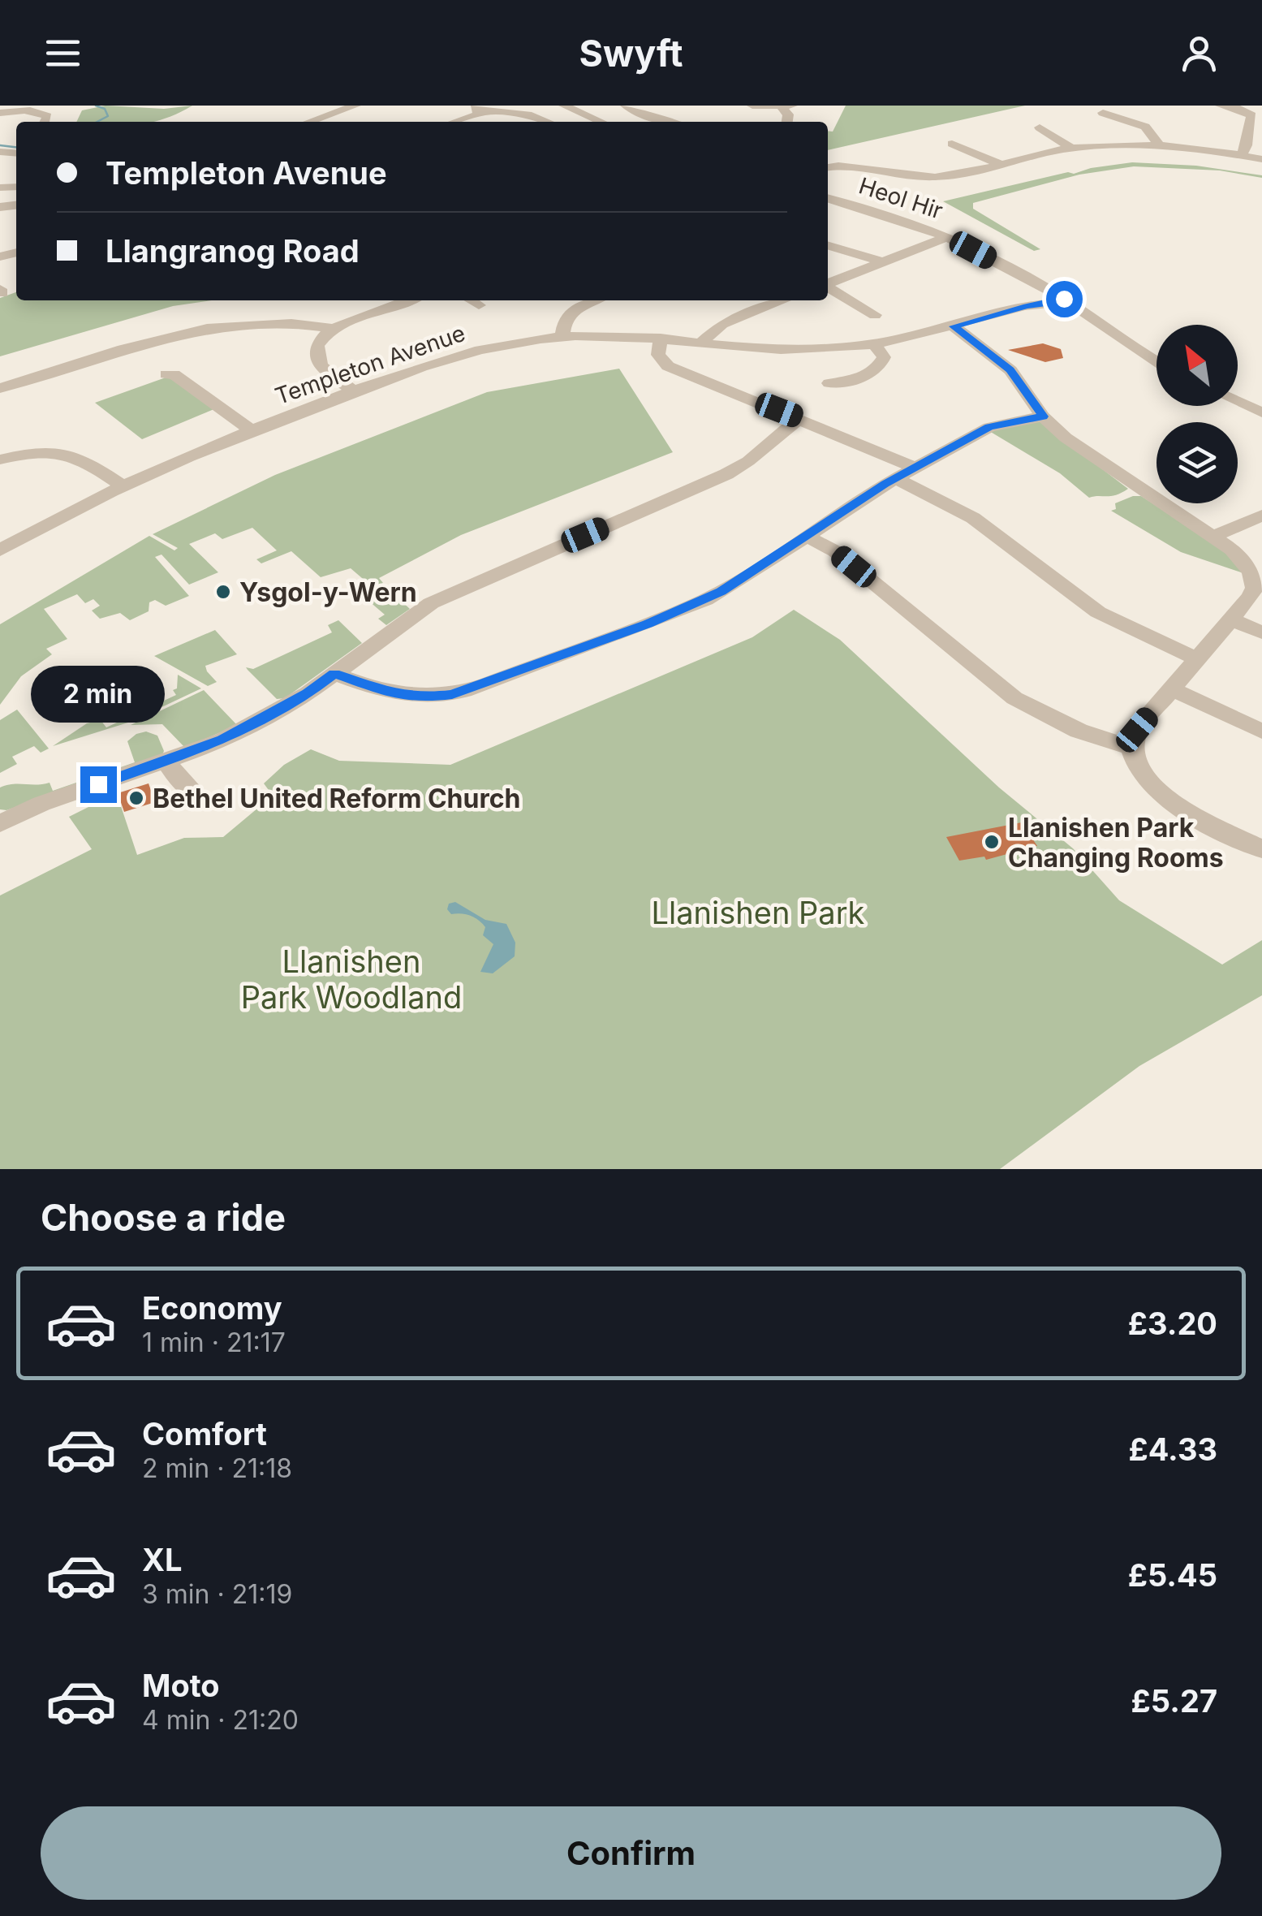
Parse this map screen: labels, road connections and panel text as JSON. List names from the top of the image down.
{
  "streets": {
    "street": ["Heol Hir", "Templeton Avenue"]
  },
  "crossings": [
    ["Heol Hir", "Templeton Avenue"]
  ],
  "parks": ["Llanishen Park", "Llanishen Park Woodland"],
  "places": ["Ysgol-y-Wern", "Bethel United Reform Church", "Llanishen Park Changing Rooms"],
  "north": "top left",
  "page": {
    "header": "Swyft",
    "banner": ["Templeton Avenue", "Llangranog Road"],
    "bubble": "2 min",
    "heading": "Choose a ride",
    "list": [
      {
        "name": "Economy",
        "note": "1 min · 21:17",
        "value": "£3.20"
      },
      {
        "name": "Comfort",
        "note": "2 min · 21:18",
        "value": "£4.33"
      },
      {
        "name": "XL",
        "note": "3 min · 21:19",
        "value": "£5.45"
      },
      {
        "name": "Moto",
        "note": "4 min · 21:20",
        "value": "£5.27"
      }
    ],
    "buttons": "Confirm"
  }
}
